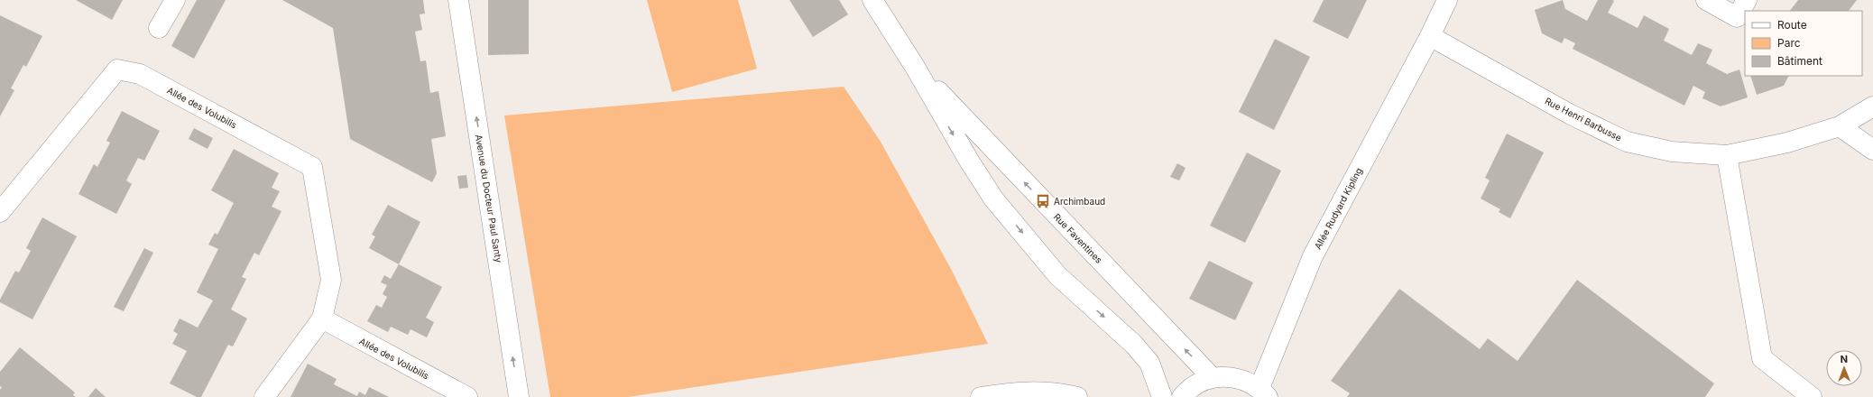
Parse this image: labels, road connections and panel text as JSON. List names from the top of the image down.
{
  "streets": {
    "street": [
      "Allée des Volubilis",
      "Rue Henri Barbusse",
      "Avenue du Docteur Paul Santy",
      "Allée Rudyard Kipling",
      "Rue Faventines"
    ]
  },
  "crossings": [
    ["Rue Henri Barbusse", "Allée Rudyard Kipling"]
  ],
  "one_way": ["Avenue du Docteur Paul Santy"],
  "places": {
    "bus stop": ["Archimbaud"]
  },
  "legend": ["Route", "Parc", "Bâtiment"],
  "north": "top"
}
